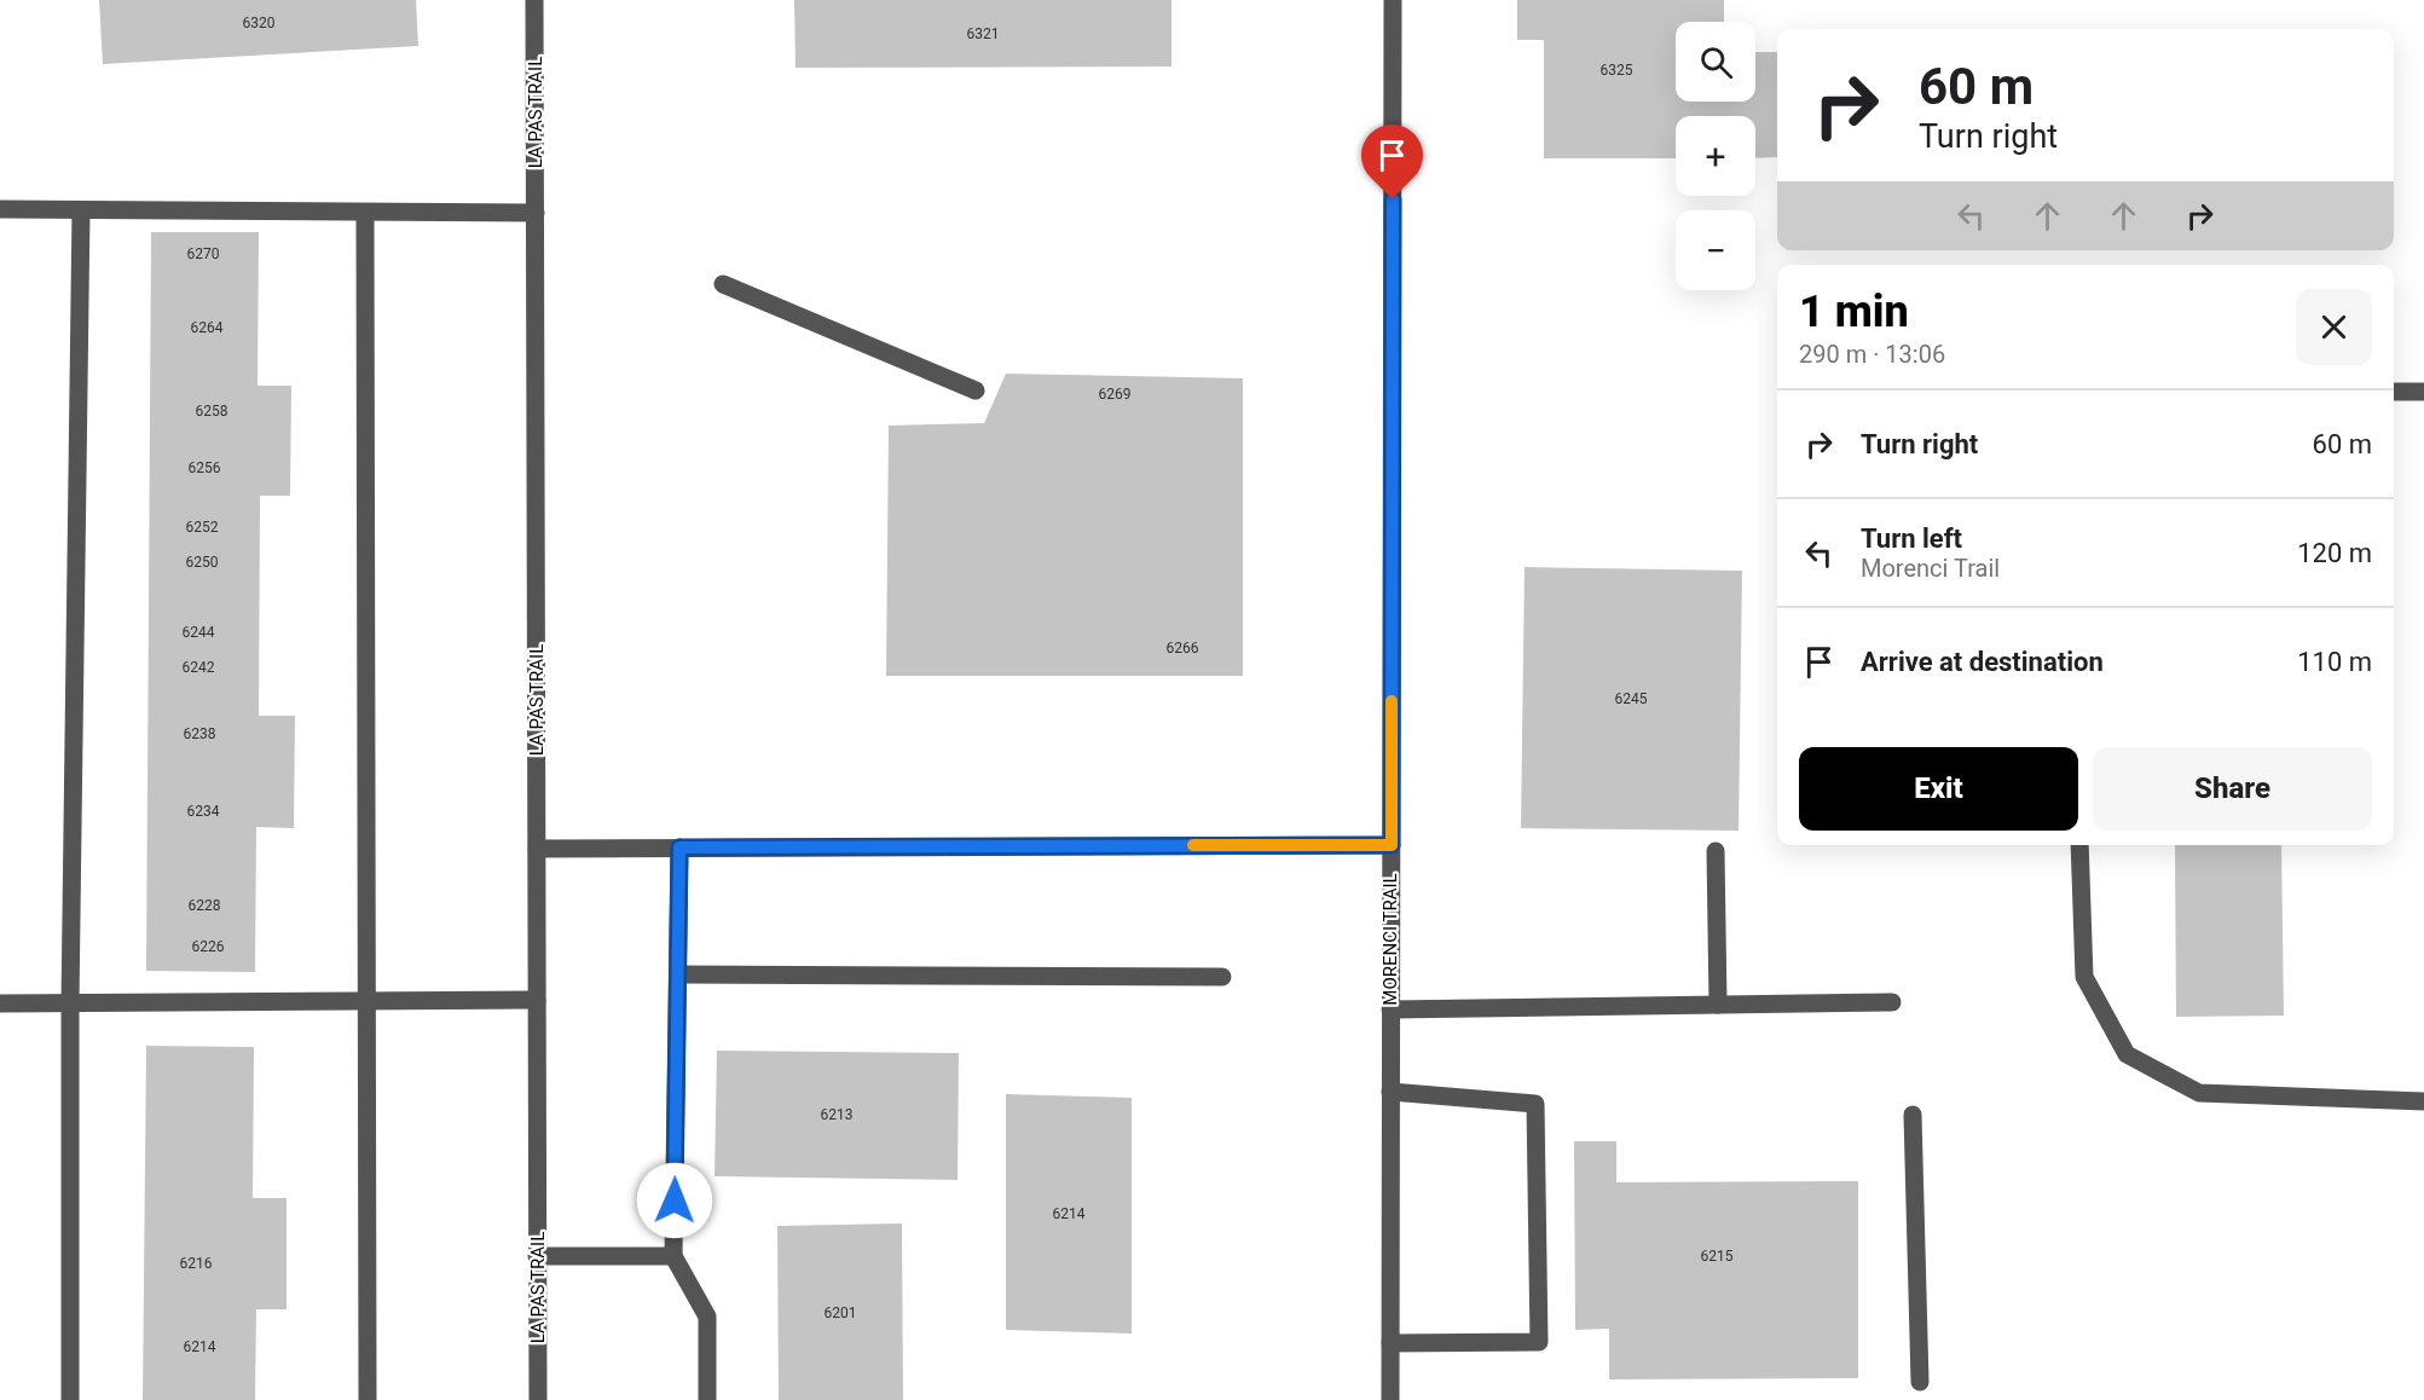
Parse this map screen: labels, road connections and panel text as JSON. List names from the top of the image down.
{
  "streets": {
    "street": ["LA PAS TRAIL", "MORENCI TRAIL"]
  },
  "house_numbers": [
    "6320",
    "6321",
    "6325",
    "6270",
    "6264",
    "6269",
    "6258",
    "6256",
    "6252",
    "6250",
    "6244",
    "6266",
    "6242",
    "6245",
    "6238",
    "6234",
    "6228",
    "6226",
    "6213",
    "6214",
    "6215",
    "6216",
    "6201",
    "6214"
  ],
  "page": {
    "map_buttons": ["+", "−"],
    "turn": ["60 m", "Turn right"],
    "heading": ["1 min", "290 m · 13:06"],
    "list": [
      {
        "name": "Turn right",
        "value": "60 m"
      },
      {
        "name": "Turn left",
        "note": "Morenci Trail",
        "value": "120 m"
      },
      {
        "name": "Arrive at destination",
        "value": "110 m"
      }
    ],
    "buttons": ["Exit", "Share"]
  }
}
